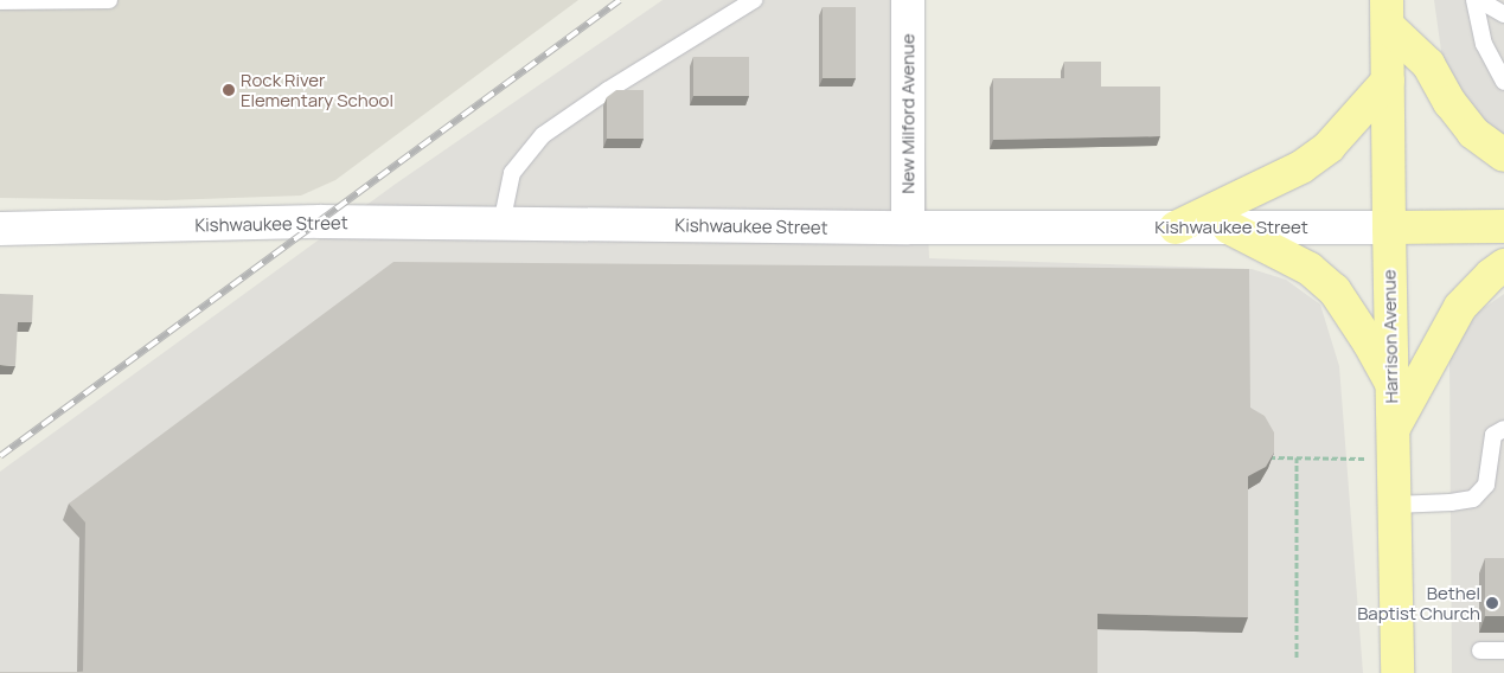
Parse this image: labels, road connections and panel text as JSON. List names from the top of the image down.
{
  "streets": {
    "main road": ["Kishwaukee Street", "Harrison Avenue"],
    "street": ["New Milford Avenue"]
  },
  "crossings": [
    ["New Milford Avenue", "Kishwaukee Street"],
    ["Kishwaukee Street", "Harrison Avenue"]
  ],
  "places": ["Rock River Elementary School", "Bethel Baptist Church"]
}
